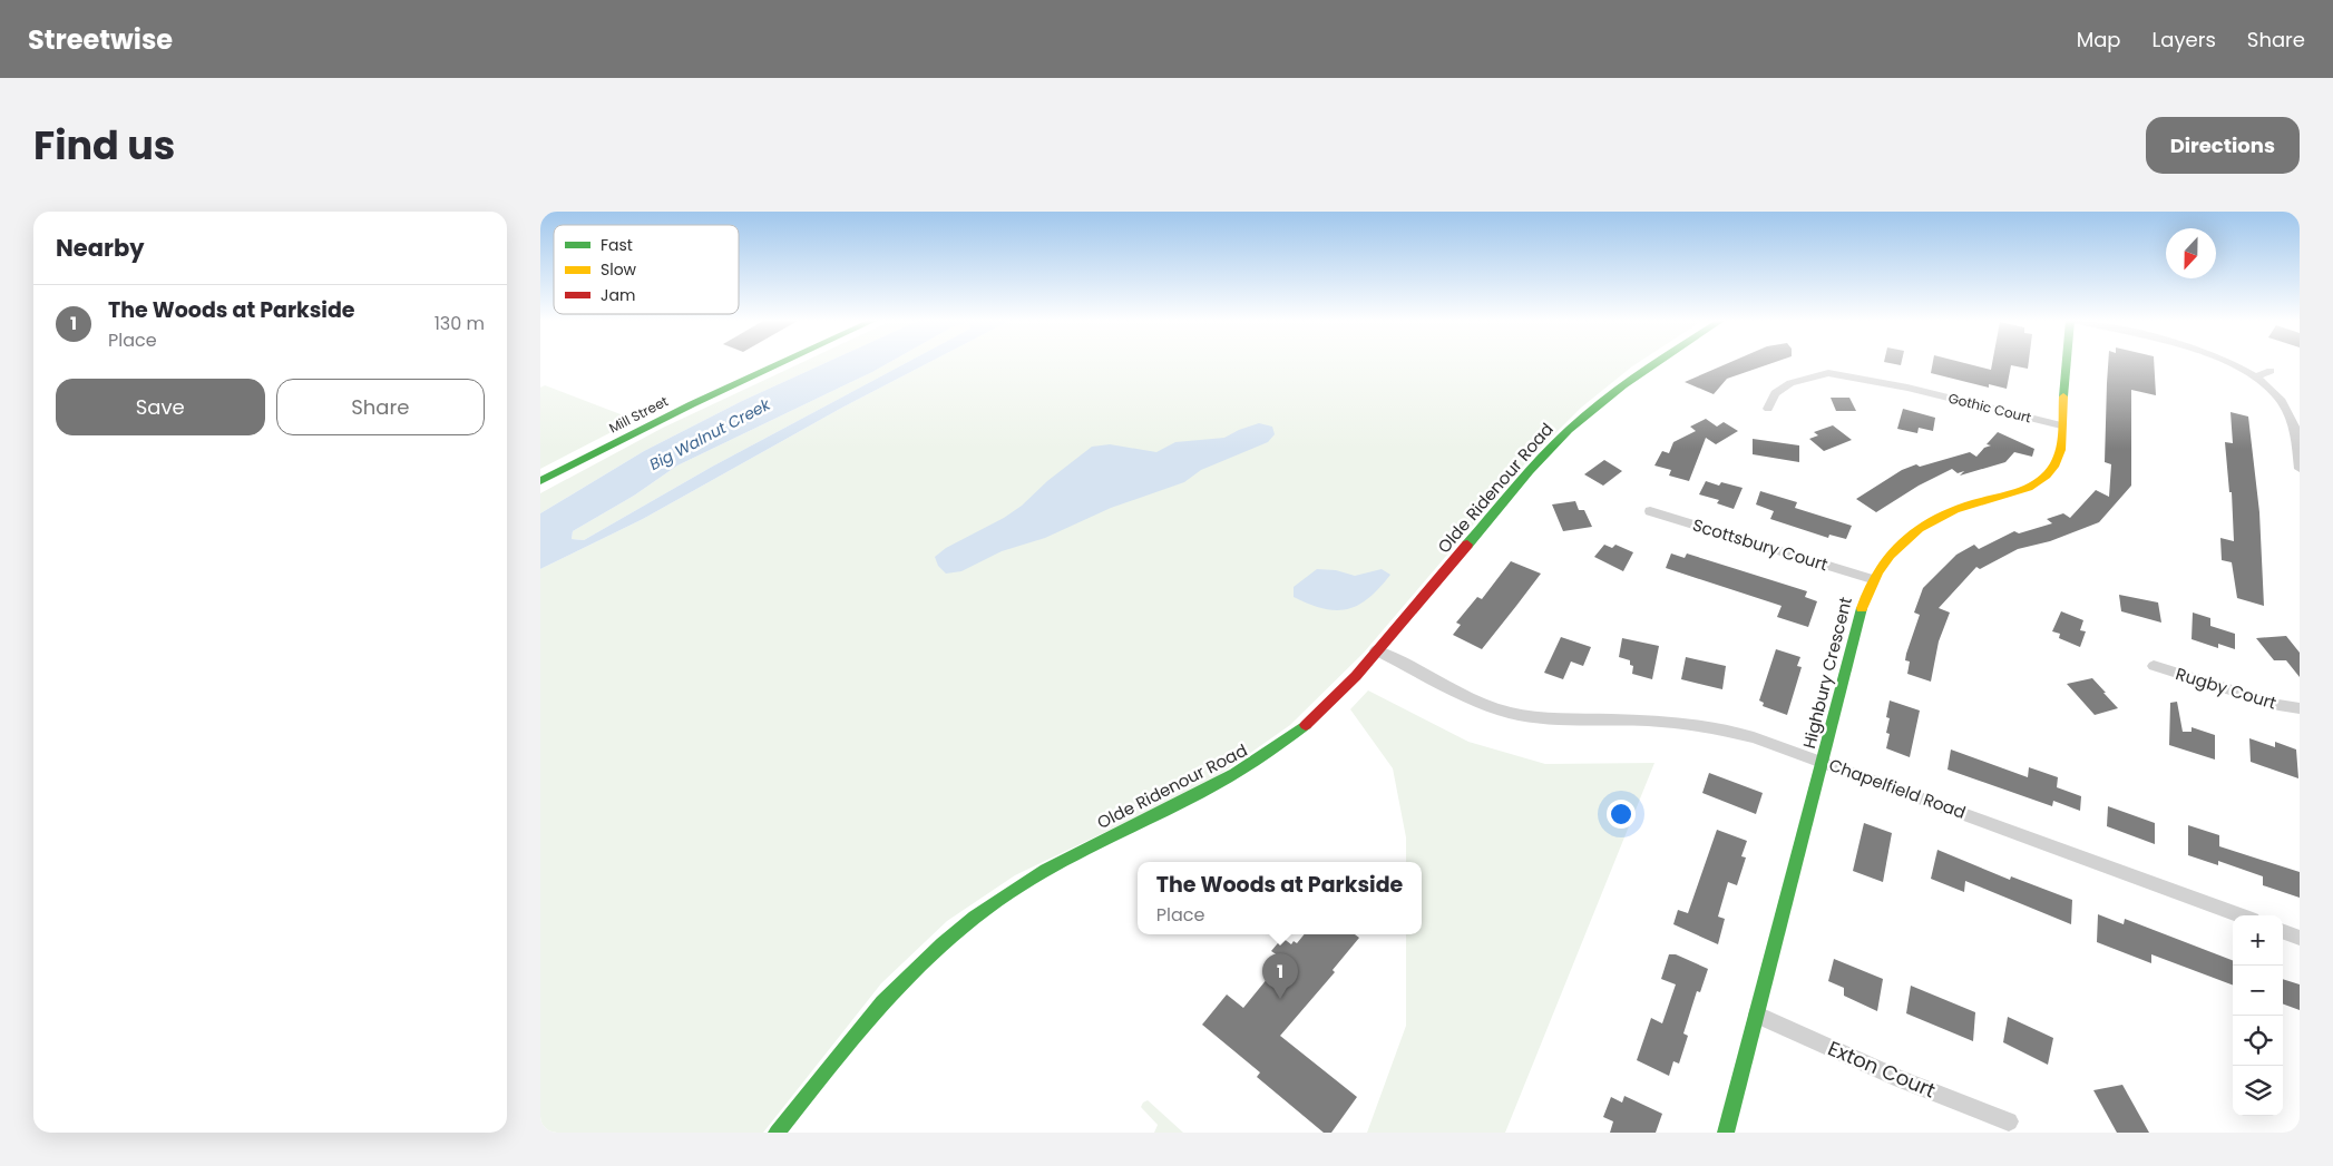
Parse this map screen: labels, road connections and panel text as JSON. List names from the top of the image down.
{
  "streets": {
    "main road": ["Mill Street", "Olde Ridenour Road", "Highbury Crescent"],
    "street": [
      "Gothic Court",
      "Scottsbury Court",
      "Rugby Court",
      "Chapelfield Road",
      "Exton Court"
    ]
  },
  "crossings": [
    ["Gothic Court", "Highbury Crescent"],
    ["Olde Ridenour Road", "Chapelfield Road"],
    ["Scottsbury Court", "Highbury Crescent"],
    ["Highbury Crescent", "Chapelfield Road"],
    ["Highbury Crescent", "Exton Court"]
  ],
  "water": ["Big Walnut Creek"],
  "legend": ["Fast", "Slow", "Jam"],
  "north": "bottom",
  "page": {
    "header": "Streetwise",
    "nav": ["Map", "Layers", "Share"],
    "title": "Find us",
    "buttons": [
      "Directions",
      ["Save", "Share"]
    ],
    "heading": "Nearby",
    "list": [
      {
        "mark": "1",
        "name": "The Woods at Parkside",
        "note": "Place",
        "value": "130 m"
      }
    ],
    "popup": ["The Woods at Parkside", "Place"],
    "map_buttons": ["+", "−"],
    "pins": "1"
  }
}
